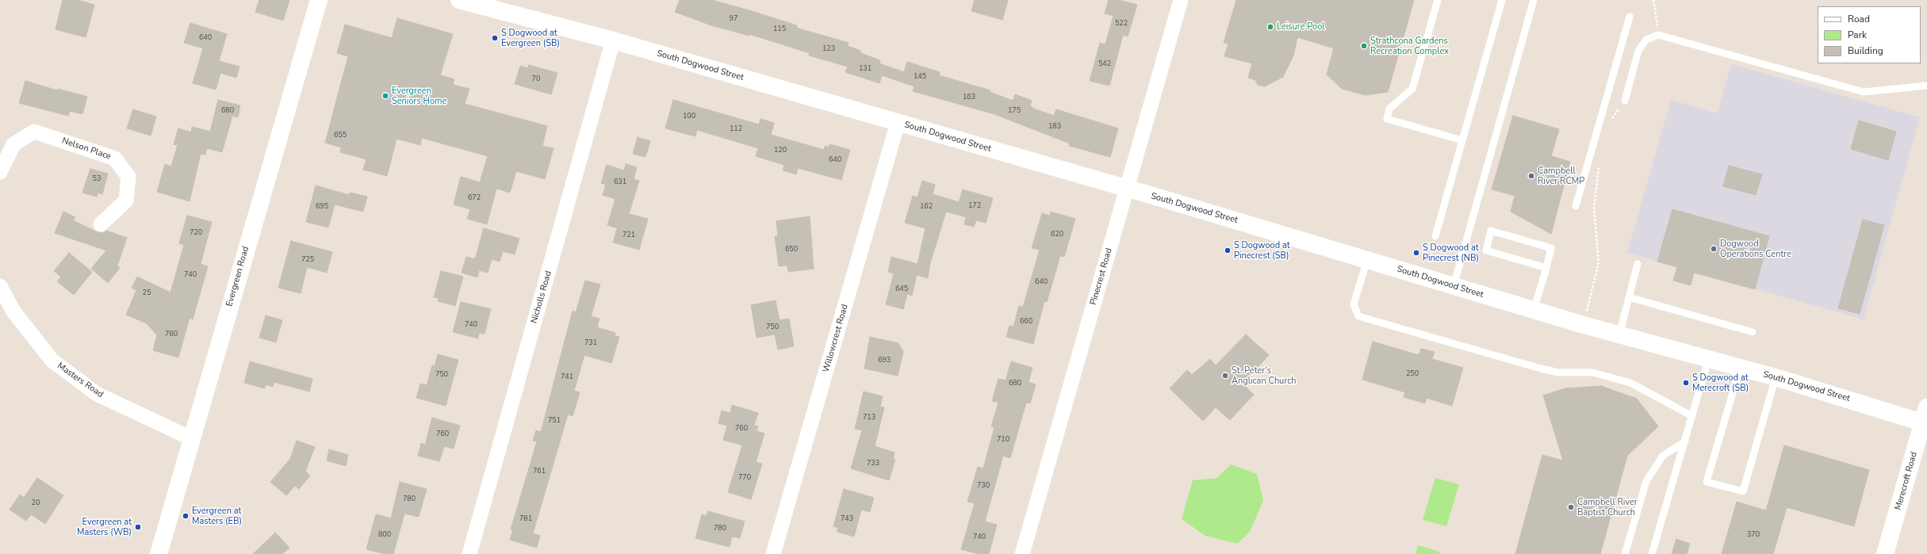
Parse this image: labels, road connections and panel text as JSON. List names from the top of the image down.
{
  "streets": {
    "main road": ["South Dogwood Street", "Evergreen Road", "Merecroft Road"],
    "street": [
      "Nelson Place",
      "Pinecrest Road",
      "Nicholls Road",
      "Willowcrest Road",
      "Masters Road"
    ]
  },
  "crossings": [
    ["South Dogwood Street", "Pinecrest Road"],
    ["South Dogwood Street", "Nicholls Road"],
    ["South Dogwood Street", "Willowcrest Road"],
    ["South Dogwood Street", "Merecroft Road"],
    ["Evergreen Road", "Masters Road"]
  ],
  "places": [
    "Leisure Pool",
    "S Dogwood at Evergreen (SB)",
    "Strathcona Gardens Recreation Complex",
    "Evergreen Seniors Home",
    "Campbell River RCMP",
    "Dogwood Operations Centre",
    "S Dogwood at Pinecrest (SB)",
    "S Dogwood at Pinecrest (NB)",
    "St. Peter's Anglican Church",
    "S Dogwood at Merecroft (SB)",
    "Campbell River Baptist Church",
    "Evergreen at Masters (EB)",
    "Evergreen at Masters (WB)"
  ],
  "house_numbers": [
    "97",
    "522",
    "115",
    "640",
    "123",
    "542",
    "131",
    "145",
    "70",
    "163",
    "680",
    "175",
    "100",
    "183",
    "112",
    "655",
    "120",
    "640",
    "53",
    "631",
    "672",
    "172",
    "695",
    "162",
    "720",
    "620",
    "721",
    "650",
    "725",
    "740",
    "640",
    "645",
    "25",
    "660",
    "740",
    "750",
    "760",
    "731",
    "693",
    "250",
    "750",
    "741",
    "680",
    "713",
    "751",
    "760",
    "760",
    "710",
    "733",
    "761",
    "770",
    "730",
    "780",
    "20",
    "781",
    "743",
    "780",
    "800",
    "370",
    "740"
  ],
  "legend": ["Road", "Park", "Building"]
}
